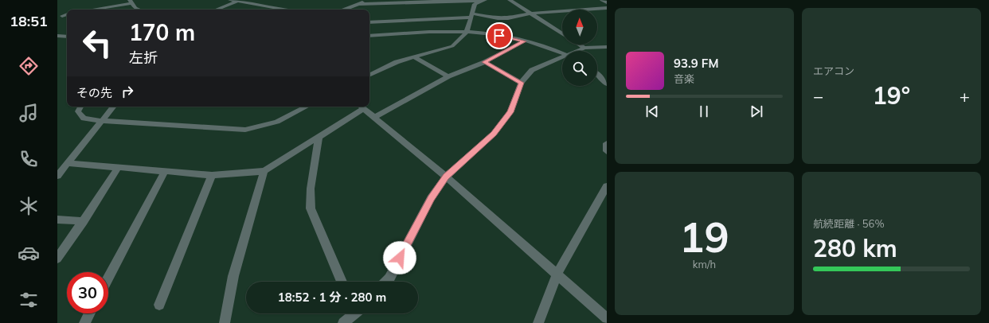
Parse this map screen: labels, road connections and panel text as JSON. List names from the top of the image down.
{
  "north": "top",
  "page": {
    "tabs": "18:51",
    "tile": [
      "エアコン",
      ["19", "km/h"],
      ["航続距離 · 56%", "280 km"]
    ],
    "turn": ["170 m", "左折"],
    "song": ["93.9 FM", "音楽"],
    "then": "その先",
    "heat": ["−", "19°", "+"],
    "limit": "30",
    "trip": "18:52 · 1 分 · 280 m"
  }
}
